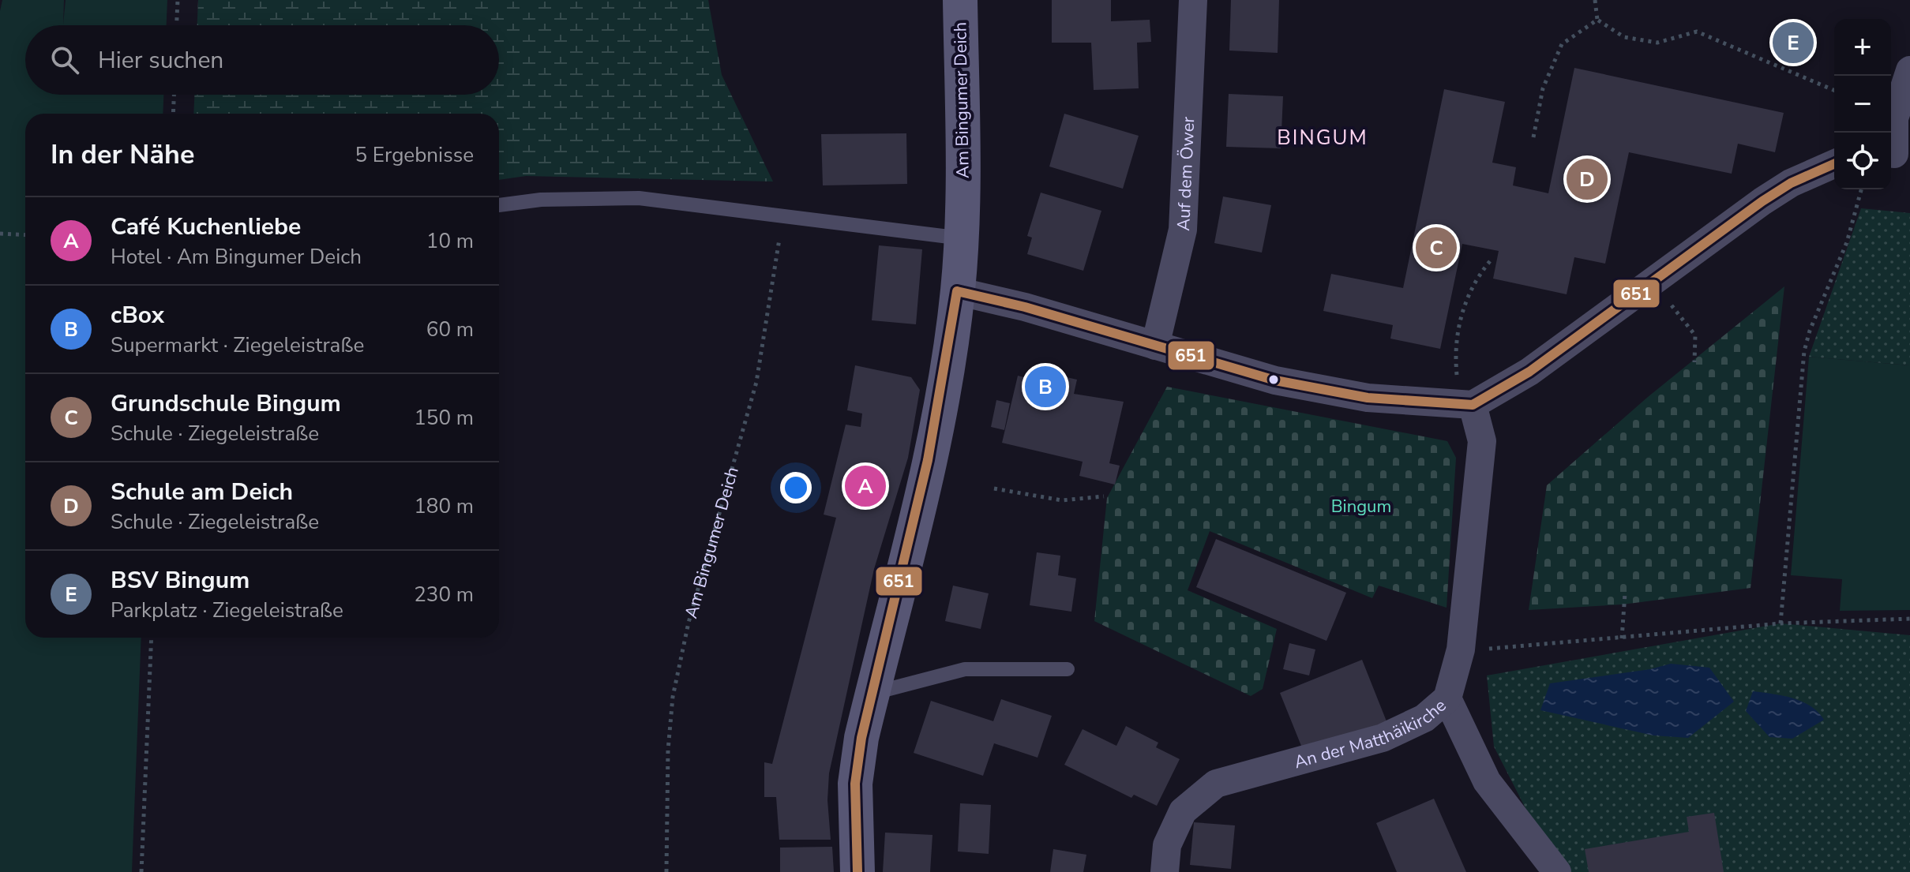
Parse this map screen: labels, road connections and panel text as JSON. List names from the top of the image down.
{
  "streets": {
    "main road": ["Am Bingumer Deich"],
    "street": ["Auf dem Öwer", "An der Matthäikirche"]
  },
  "districts": ["BINGUM"],
  "parks": ["Bingum"],
  "lines": ["transit line 651"],
  "page": {
    "map_buttons": ["+", "−"],
    "pins": [
      "E",
      "D",
      "C",
      "B",
      "A"
    ],
    "search": "Hier suchen",
    "heading": ["In der Nähe", "5 Ergebnisse"],
    "list": [
      {
        "mark": "A",
        "name": "Café Kuchenliebe",
        "note": "Hotel · Am Bingumer Deich",
        "value": "10 m"
      },
      {
        "mark": "B",
        "name": "cBox",
        "note": "Supermarkt · Ziegeleistraße",
        "value": "60 m"
      },
      {
        "mark": "C",
        "name": "Grundschule Bingum",
        "note": "Schule · Ziegeleistraße",
        "value": "150 m"
      },
      {
        "mark": "D",
        "name": "Schule am Deich",
        "note": "Schule · Ziegeleistraße",
        "value": "180 m"
      },
      {
        "mark": "E",
        "name": "BSV Bingum",
        "note": "Parkplatz · Ziegeleistraße",
        "value": "230 m"
      }
    ]
  }
}
